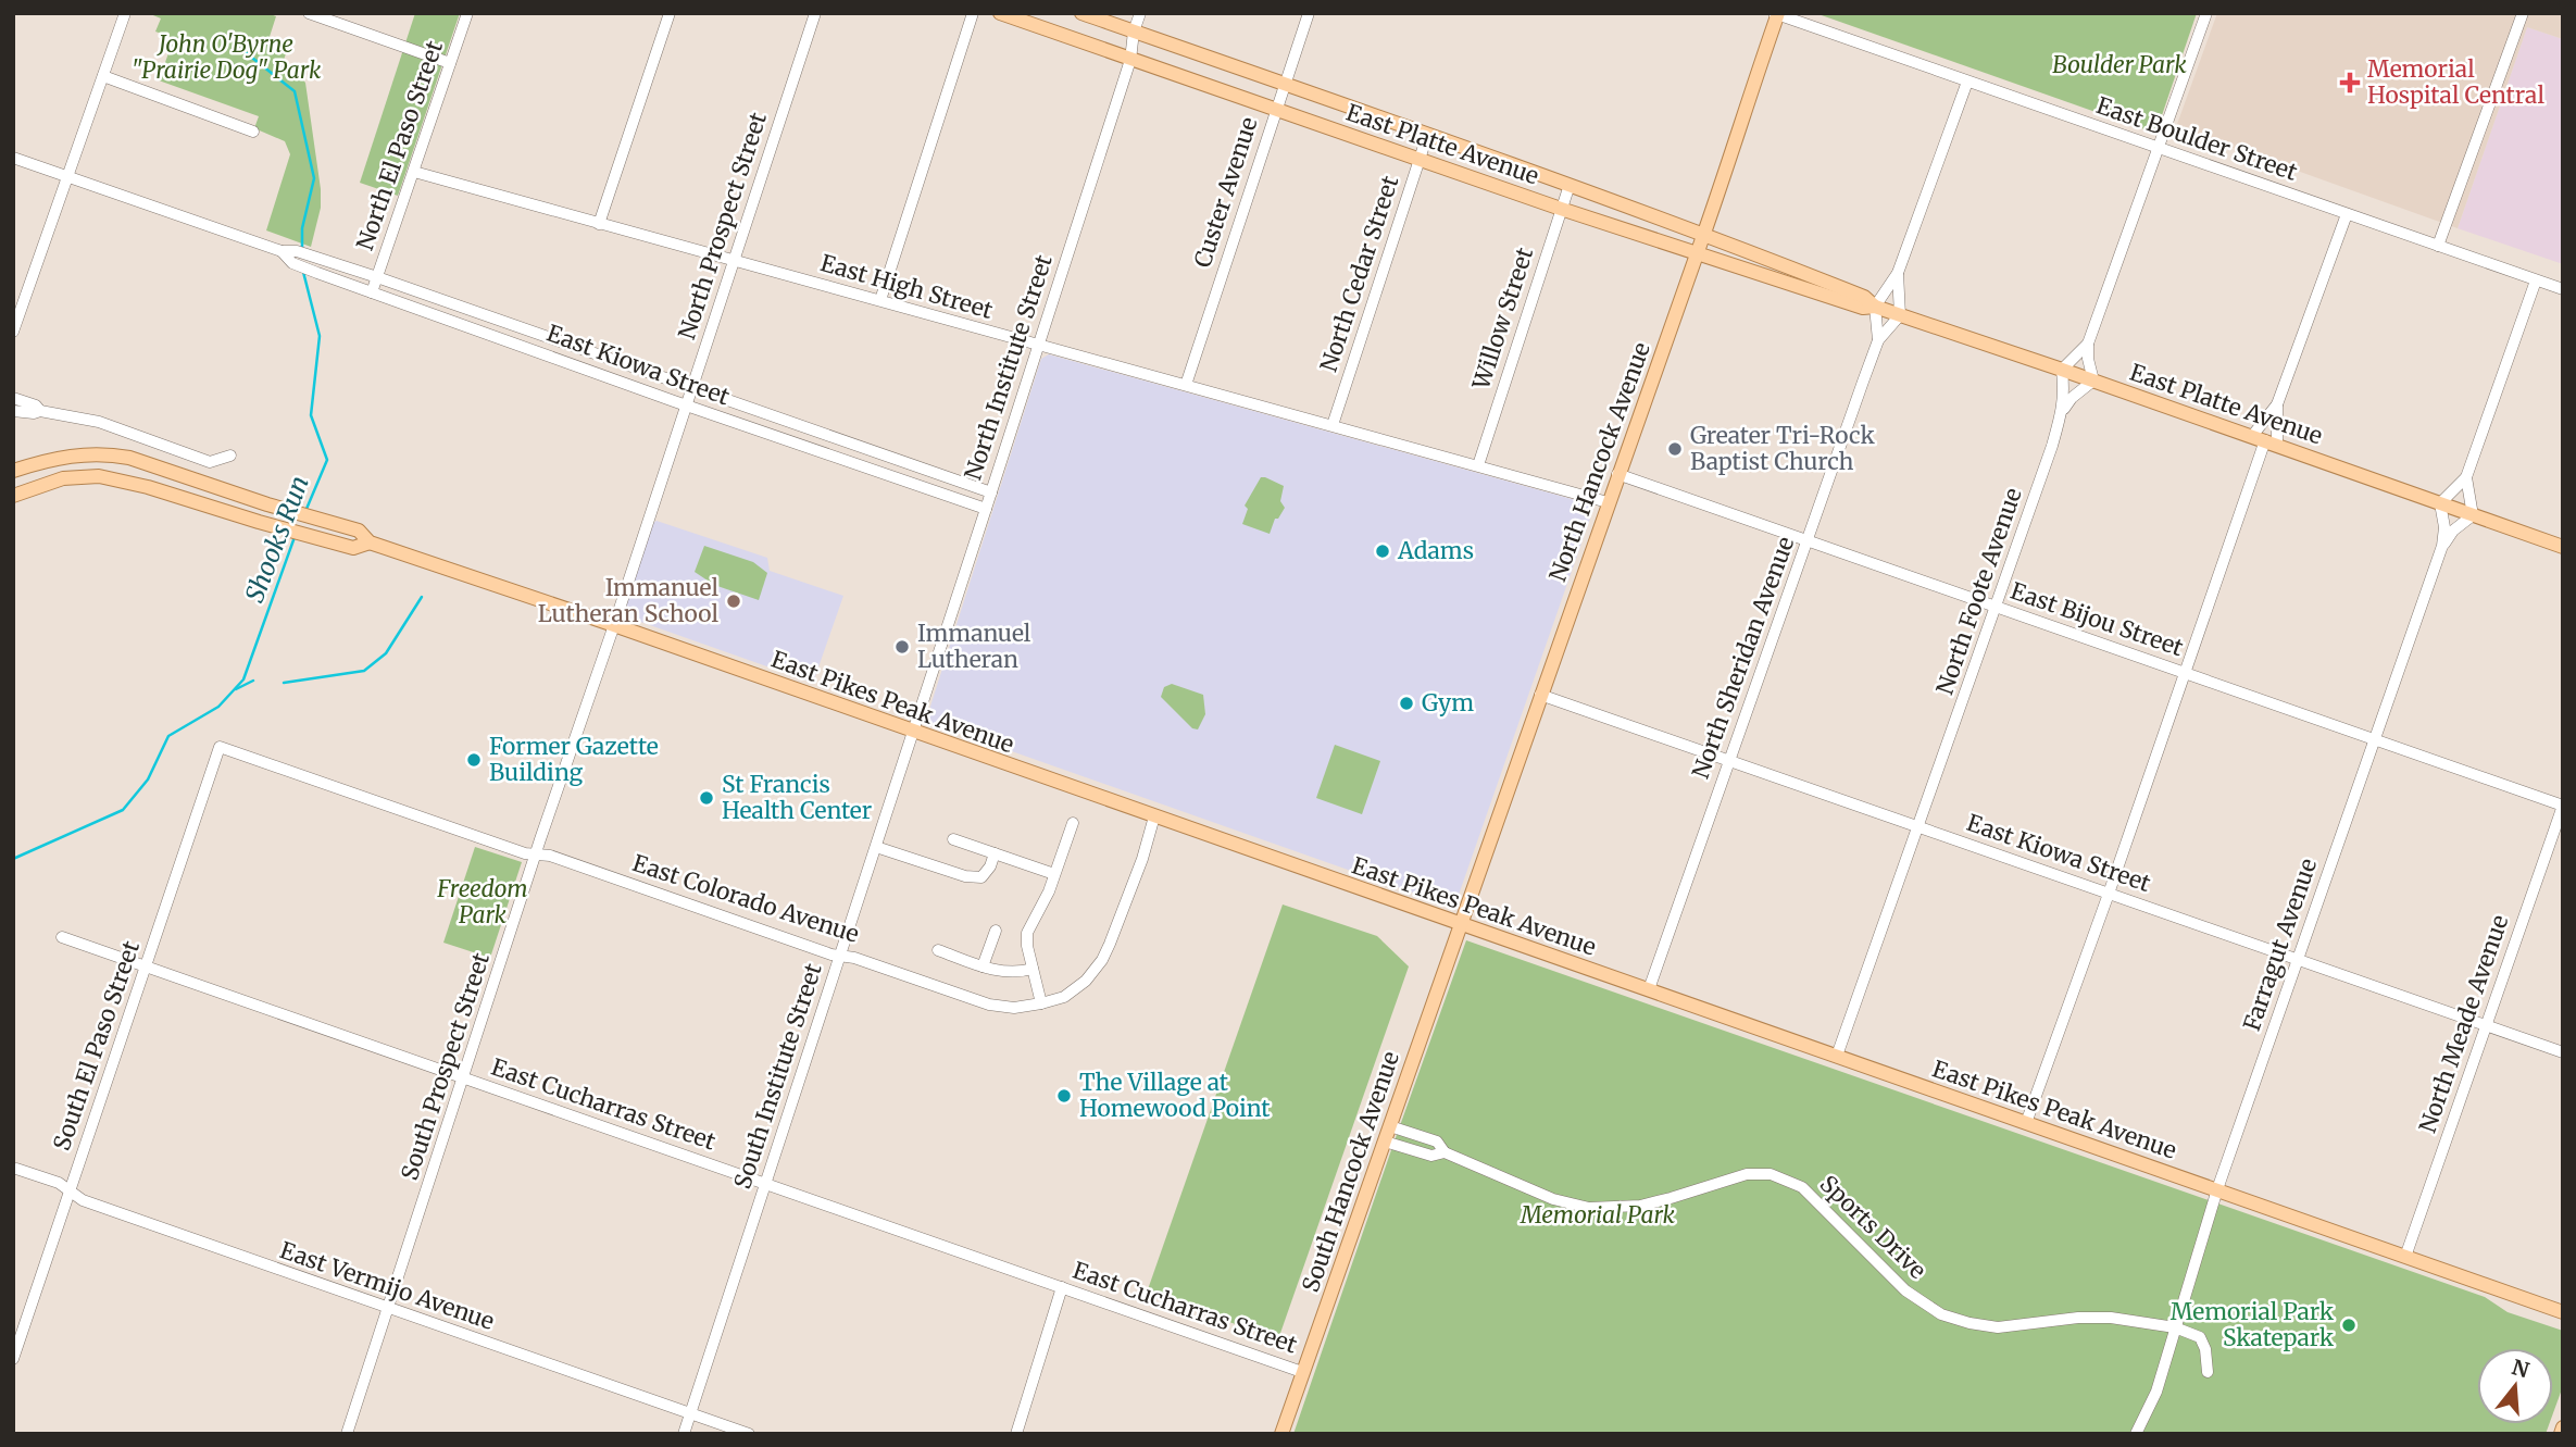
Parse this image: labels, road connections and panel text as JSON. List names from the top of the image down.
{
  "streets": {
    "main road": [
      "East Platte Avenue",
      "North Hancock Avenue",
      "East Pikes Peak Avenue",
      "South Hancock Avenue"
    ],
    "street": [
      "East Boulder Street",
      "North El Paso Street",
      "Custer Avenue",
      "North Prospect Street",
      "North Cedar Street",
      "East High Street",
      "Willow Street",
      "East Kiowa Street",
      "North Institute Street",
      "North Foote Avenue",
      "East Bijou Street",
      "North Sheridan Avenue",
      "East Colorado Avenue",
      "Farragut Avenue",
      "North Meade Avenue",
      "South El Paso Street",
      "South Prospect Street",
      "South Institute Street",
      "East Cucharras Street",
      "Sports Drive",
      "East Vermijo Avenue"
    ]
  },
  "crossings": [
    ["East Boulder Street", "North Hancock Avenue"],
    ["East Platte Avenue", "Custer Avenue"],
    ["East Platte Avenue", "North Cedar Street"],
    ["East Platte Avenue", "Willow Street"],
    ["East Platte Avenue", "North Institute Street"],
    ["East Platte Avenue", "North Hancock Avenue"],
    ["East Platte Avenue", "North Foote Avenue"],
    ["East Platte Avenue", "North Sheridan Avenue"],
    ["East Platte Avenue", "Farragut Avenue"],
    ["North El Paso Street", "East High Street"],
    ["North El Paso Street", "East Kiowa Street"],
    ["Custer Avenue", "East High Street"],
    ["North Prospect Street", "East High Street"],
    ["North Prospect Street", "East Kiowa Street"],
    ["North Prospect Street", "East Pikes Peak Avenue"],
    ["North Prospect Street", "South Prospect Street"],
    ["North Cedar Street", "East High Street"],
    ["East High Street", "Willow Street"],
    ["East High Street", "North Institute Street"],
    ["East High Street", "North Hancock Avenue"],
    ["East Kiowa Street", "North Institute Street"],
    ["East Kiowa Street", "North Hancock Avenue"],
    ["East Kiowa Street", "North Foote Avenue"],
    ["East Kiowa Street", "North Sheridan Avenue"],
    ["East Kiowa Street", "Farragut Avenue"],
    ["East Kiowa Street", "North Meade Avenue"],
    ["North Institute Street", "East Pikes Peak Avenue"],
    ["North Institute Street", "South Institute Street"],
    ["North Hancock Avenue", "East Bijou Street"],
    ["North Hancock Avenue", "East Pikes Peak Avenue"],
    ["North Hancock Avenue", "South Hancock Avenue"],
    ["North Foote Avenue", "East Bijou Street"],
    ["North Foote Avenue", "East Pikes Peak Avenue"],
    ["East Bijou Street", "North Sheridan Avenue"],
    ["East Bijou Street", "Farragut Avenue"],
    ["East Bijou Street", "North Meade Avenue"],
    ["North Sheridan Avenue", "East Pikes Peak Avenue"],
    ["East Pikes Peak Avenue", "East Colorado Avenue"],
    ["East Pikes Peak Avenue", "Farragut Avenue"],
    ["East Pikes Peak Avenue", "North Meade Avenue"],
    ["East Pikes Peak Avenue", "South Prospect Street"],
    ["East Pikes Peak Avenue", "South Institute Street"],
    ["East Pikes Peak Avenue", "South Hancock Avenue"],
    ["East Colorado Avenue", "South El Paso Street"],
    ["East Colorado Avenue", "South Prospect Street"],
    ["East Colorado Avenue", "South Institute Street"],
    ["Farragut Avenue", "Sports Drive"],
    ["South El Paso Street", "East Cucharras Street"],
    ["South El Paso Street", "East Vermijo Avenue"],
    ["South Prospect Street", "East Cucharras Street"],
    ["South Prospect Street", "East Vermijo Avenue"],
    ["South Institute Street", "East Cucharras Street"],
    ["South Institute Street", "East Vermijo Avenue"],
    ["East Cucharras Street", "South Hancock Avenue"],
    ["South Hancock Avenue", "Sports Drive"]
  ],
  "water": ["Shooks Run"],
  "parks": [
    "John O'Byrne \"Prairie Dog\" Park",
    "Boulder Park",
    "Freedom Park",
    "Memorial Park"
  ],
  "places": {
    "health": ["Memorial Hospital Central"],
    "other": [
      "Greater Tri-Rock Baptist Church",
      "Adams",
      "Immanuel Lutheran School",
      "Immanuel Lutheran",
      "Gym",
      "Former Gazette Building",
      "St Francis Health Center",
      "The Village at Homewood Point",
      "Memorial Park Skatepark"
    ]
  },
  "north": "top"
}
